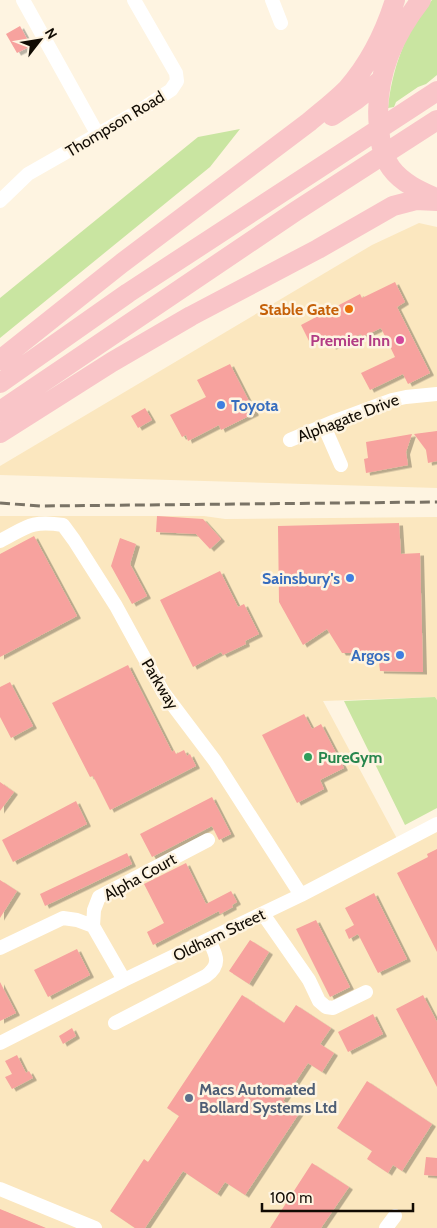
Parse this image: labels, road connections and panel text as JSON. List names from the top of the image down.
{
  "streets": {
    "street": [
      "Thompson Road",
      "Alphagate Drive",
      "Parkway",
      "Alpha Court",
      "Oldham Street"
    ]
  },
  "crossings": [
    ["Parkway", "Oldham Street"]
  ],
  "places": [
    "Stable Gate",
    "Premier Inn",
    "Toyota",
    "Sainsbury's",
    "Argos",
    "PureGym",
    "Macs Automated Bollard Systems Ltd"
  ],
  "scale_bar": "100 m",
  "north": "top right"
}
